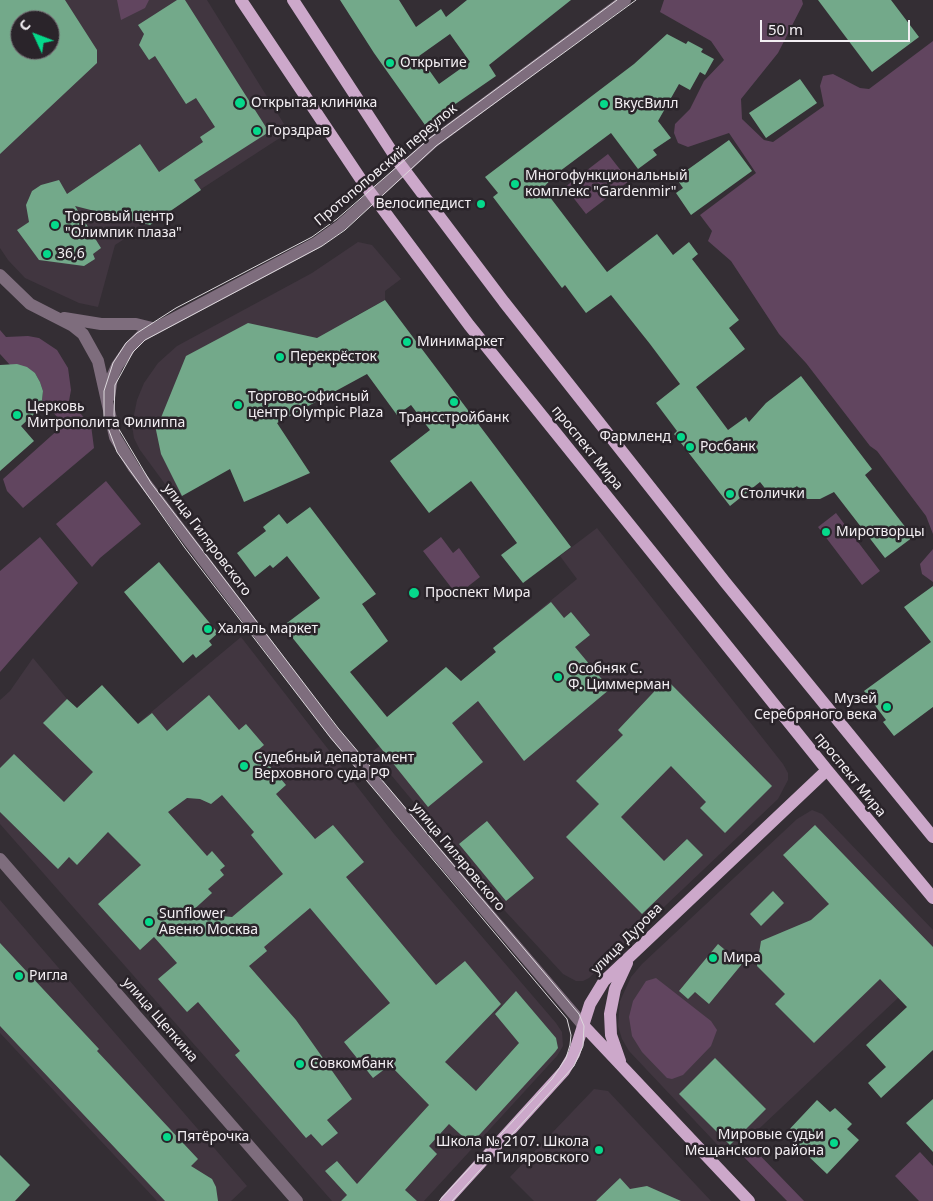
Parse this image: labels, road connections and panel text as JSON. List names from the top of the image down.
{
  "streets": {
    "main road": ["проспект Мира", "улица Гиляровского", "улица Дурова"],
    "street": ["Протопоповский переулок", "улица Щепкина"]
  },
  "crossings": [
    ["Протопоповский переулок", "проспект Мира"],
    ["Протопоповский переулок", "улица Гиляровского"],
    ["проспект Мира", "улица Дурова"],
    ["улица Гиляровского", "улица Дурова"]
  ],
  "places": [
    "Открытие",
    "Открытая клиника",
    "ВкусВилл",
    "Горздрав",
    "Многофункциональный комплекс \"Gardenmir\"",
    "Велосипедист",
    "Торговый центр \"Олимпик плаза\"",
    "36,6",
    "Минимаркет",
    "Перекрёсток",
    "Трансстройбанк",
    "Торгово-офисный центр Olympic Plaza",
    "Церковь Митрополита Филиппа",
    "Фармленд",
    "Росбанк",
    "Столички",
    "Миротворцы",
    "Проспект Мира",
    "Халяль маркет",
    "Особняк С. Ф. Циммерман",
    "Музей Серебряного века",
    "Судебный департамент Верховного суда РФ",
    "Sunflower Авеню Москва",
    "Мира",
    "Ригла",
    "Совкомбанк",
    "Пятёрочка",
    "Мировые судьи Мещанского района",
    "Школа № 2107. Школа на Гиляровского"
  ],
  "scale_bar": "50 m",
  "north": "top left"
}
